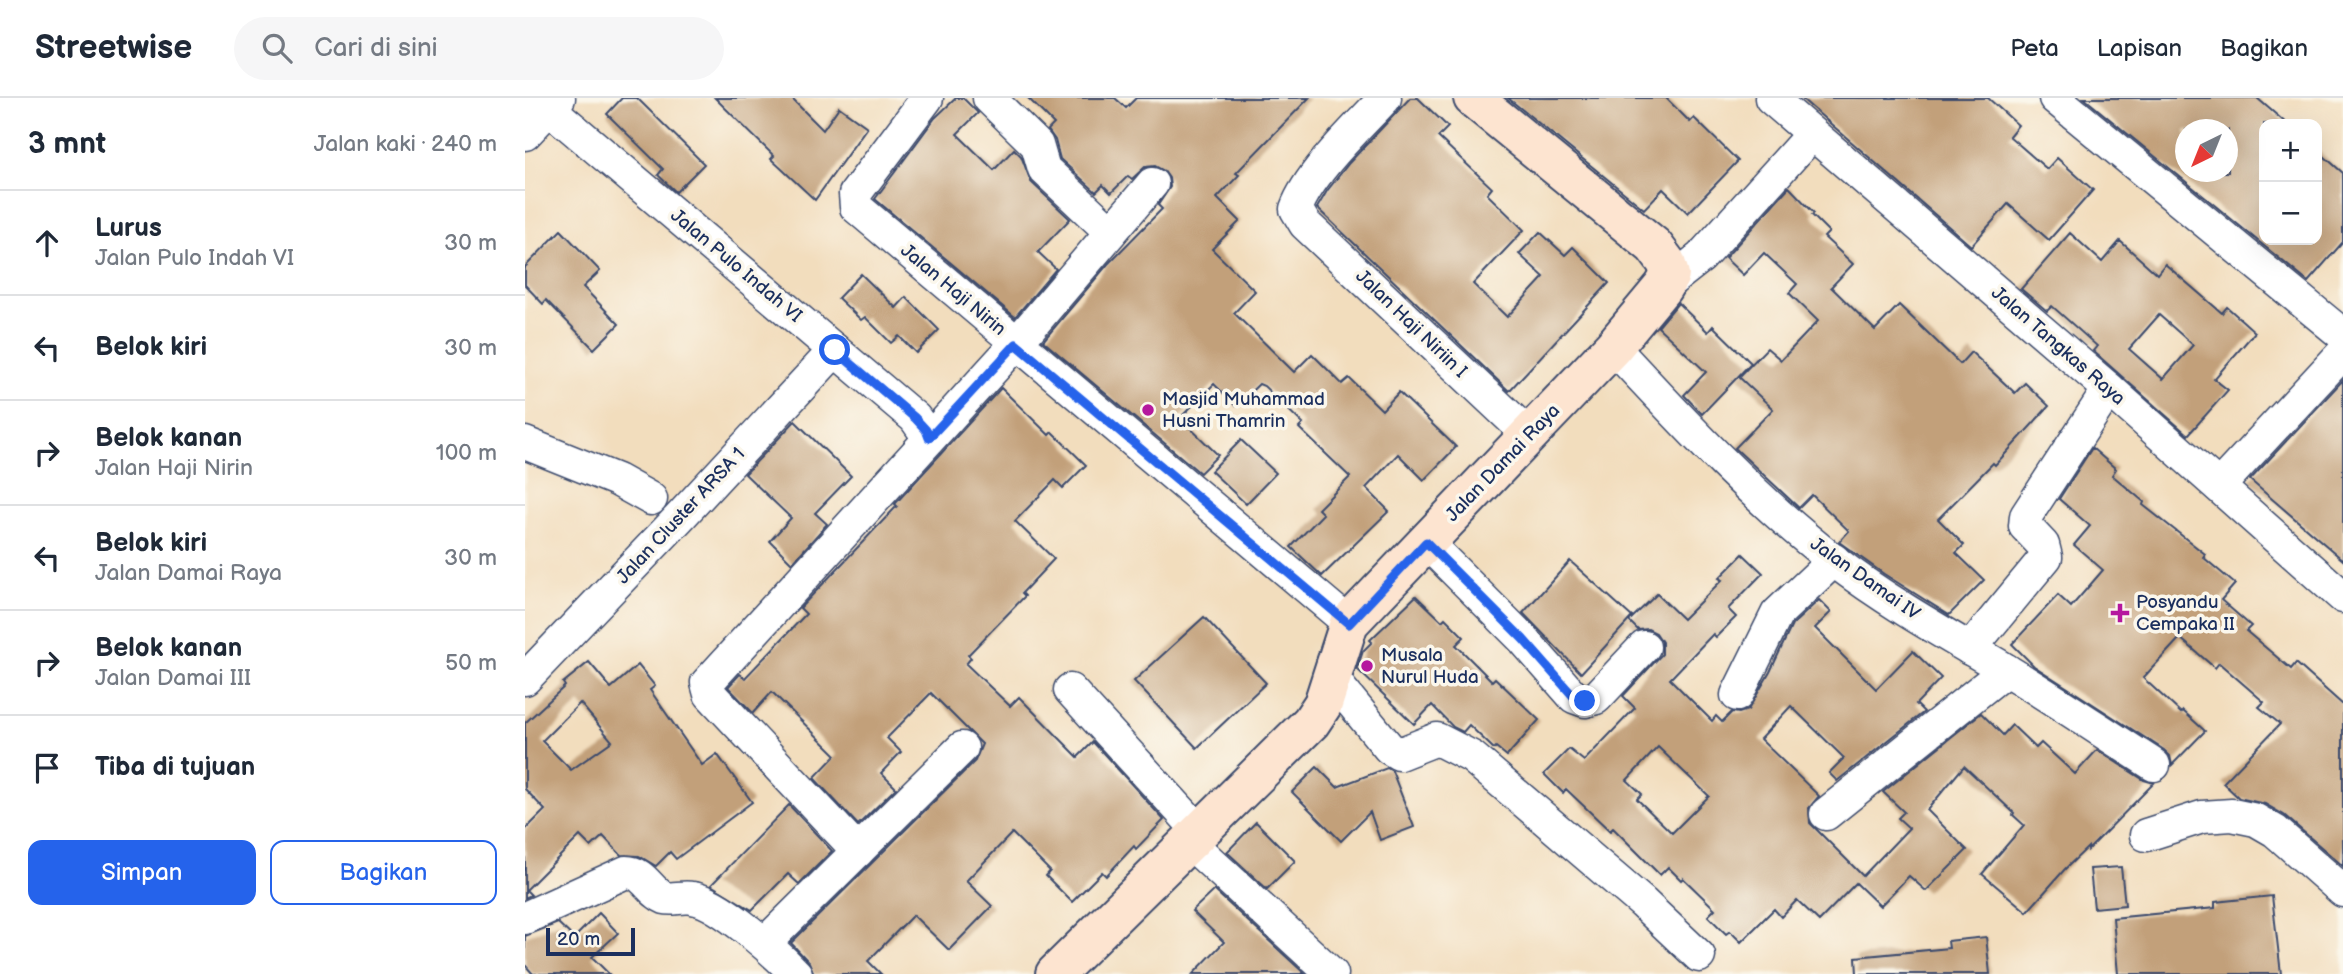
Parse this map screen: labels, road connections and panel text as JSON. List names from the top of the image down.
{
  "streets": {
    "street": [
      "Jalan Pulo Indah VI",
      "Jalan Haji Nirin",
      "Jalan Haji Niriin I",
      "Jalan Tangkas Raya",
      "Jalan Damai Raya",
      "Jalan Cluster ARSA 1",
      "Jalan Damai IV"
    ]
  },
  "crossings": [
    ["Jalan Pulo Indah VI", "Jalan Cluster ARSA 1"],
    ["Jalan Haji Nirin", "Jalan Damai Raya"],
    ["Jalan Haji Niriin I", "Jalan Damai Raya"],
    ["Jalan Damai Raya", "Jalan Damai IV"]
  ],
  "places": {
    "other": ["Masjid Muhammad Husni Thamrin", "Musala Nurul Huda"],
    "health": ["Posyandu Cempaka II"]
  },
  "scale_bar": "20 m",
  "north": "bottom left",
  "page": {
    "header": "Streetwise",
    "search": "Cari di sini",
    "nav": ["Peta", "Lapisan", "Bagikan"],
    "heading": ["3 mnt", "Jalan kaki · 240 m"],
    "map_buttons": ["+", "−"],
    "list": [
      ["Lurus", "Jalan Pulo Indah VI", "30 m"],
      ["Belok kiri", "30 m"],
      ["Belok kanan", "Jalan Haji Nirin", "100 m"],
      ["Belok kiri", "Jalan Damai Raya", "30 m"],
      ["Belok kanan", "Jalan Damai III", "50 m"],
      "Tiba di tujuan"
    ],
    "buttons": ["Simpan", "Bagikan"],
    "scale": "20 m"
  }
}
